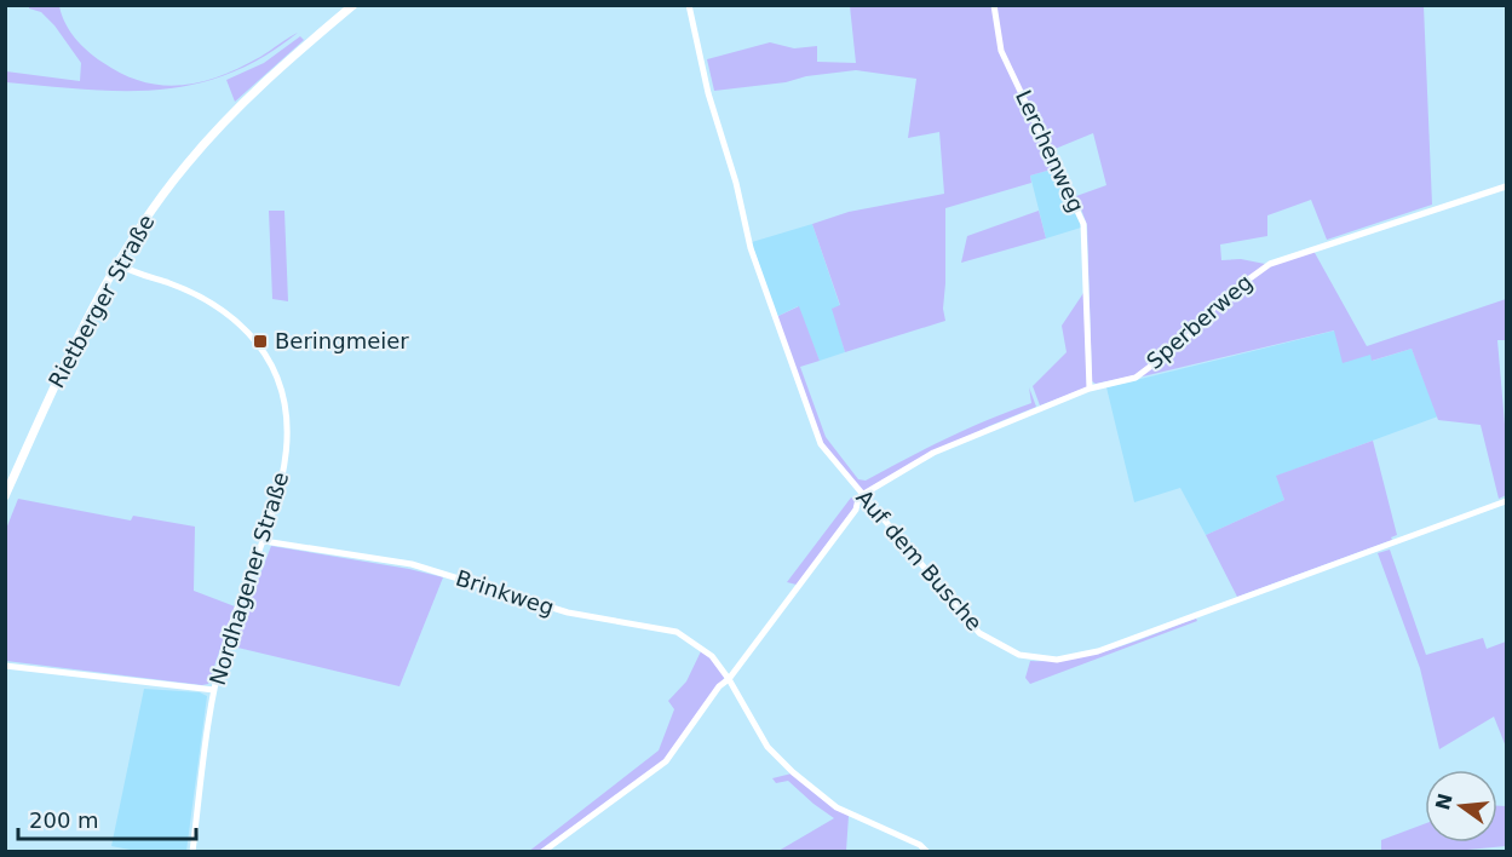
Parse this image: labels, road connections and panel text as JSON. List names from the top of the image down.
{
  "streets": {
    "main road": ["Rietberger Straße"],
    "street": [
      "Lerchenweg",
      "Sperberweg",
      "Auf dem Busche",
      "Nordhagener Straße",
      "Brinkweg"
    ]
  },
  "crossings": [
    ["Lerchenweg", "Sperberweg"],
    ["Rietberger Straße", "Nordhagener Straße"],
    ["Sperberweg", "Auf dem Busche"],
    ["Nordhagener Straße", "Brinkweg"]
  ],
  "places": {
    "transit": ["Beringmeier"]
  },
  "scale_bar": "200 m",
  "north": "left"
}
